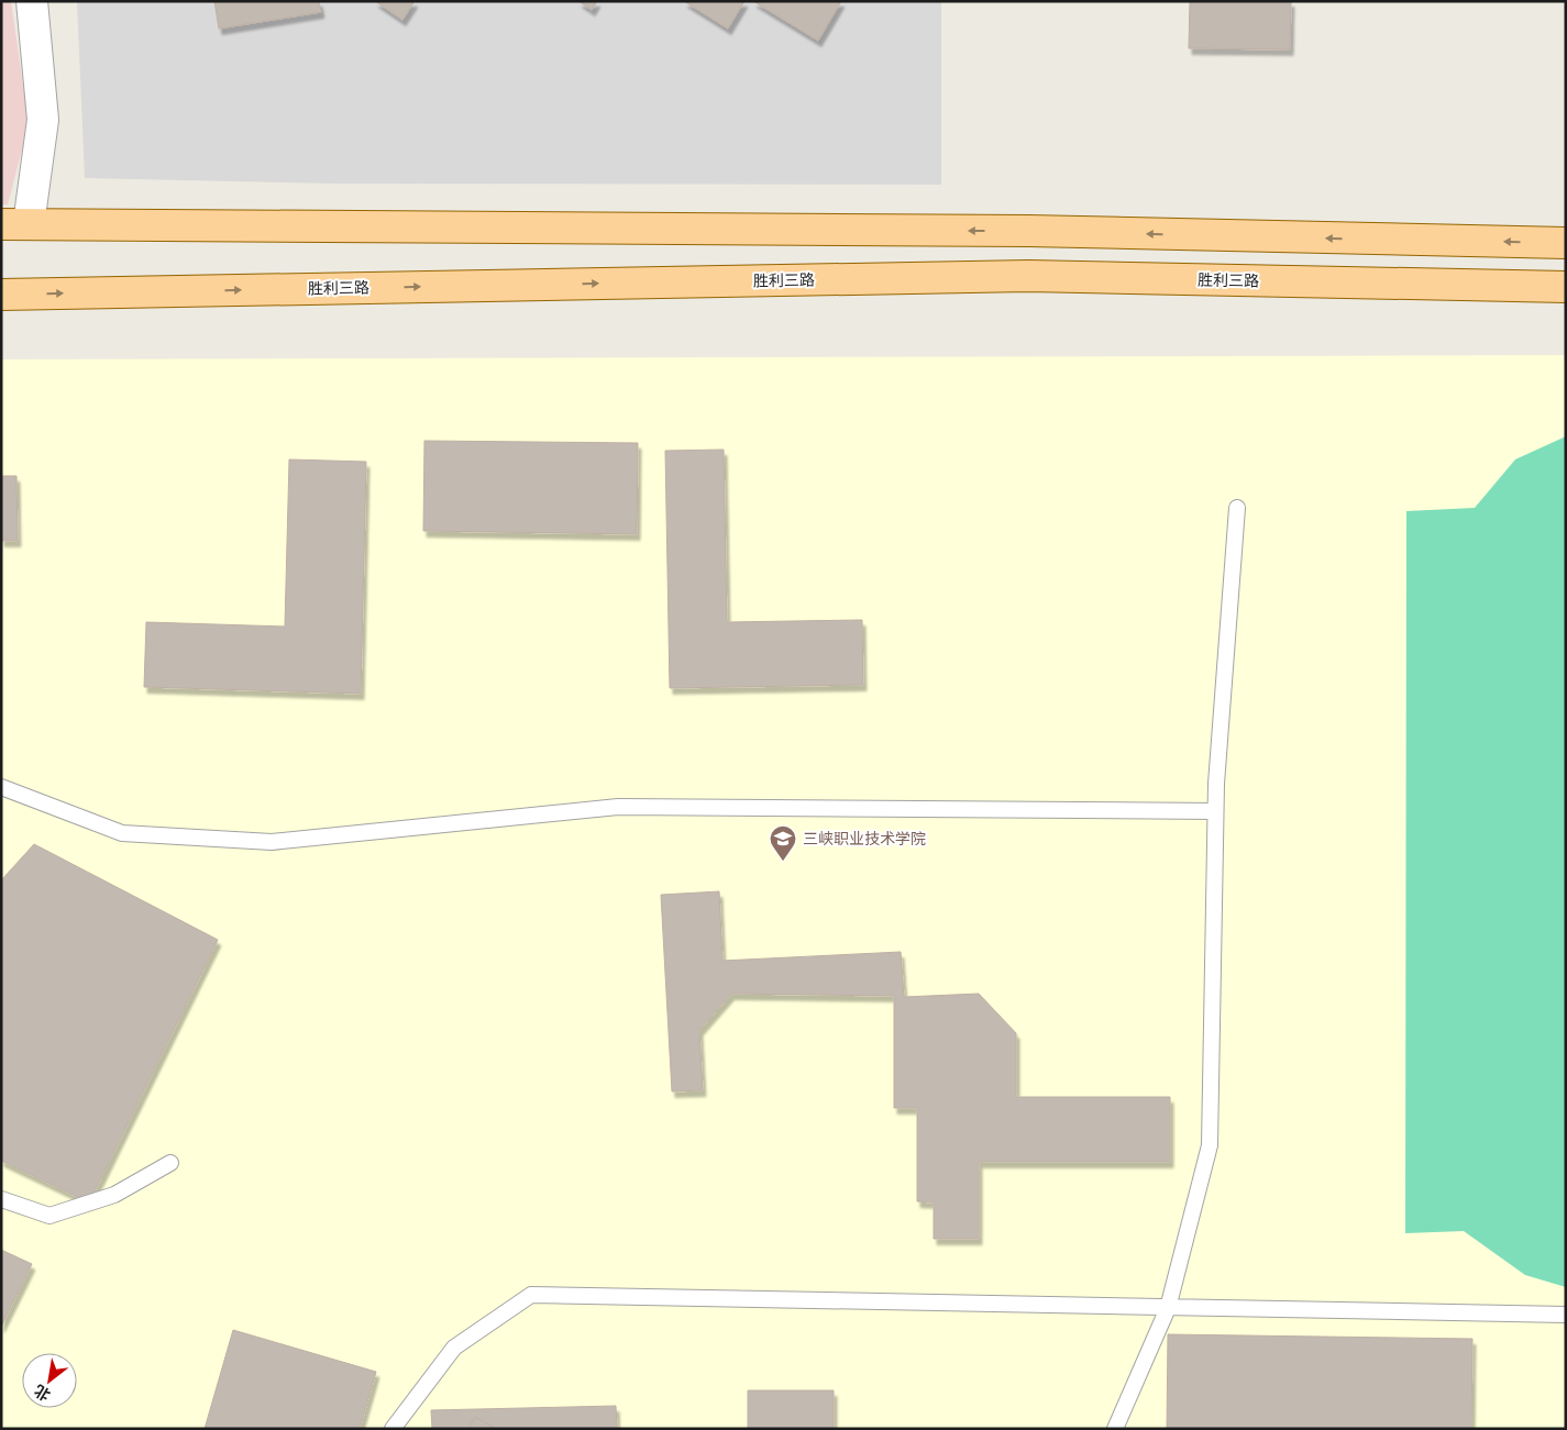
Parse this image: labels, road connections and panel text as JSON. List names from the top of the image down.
{
  "streets": {
    "main road": ["胜利三路"]
  },
  "places": {
    "school or university": ["三峡职业技术学院"]
  },
  "north": "bottom left"
}
